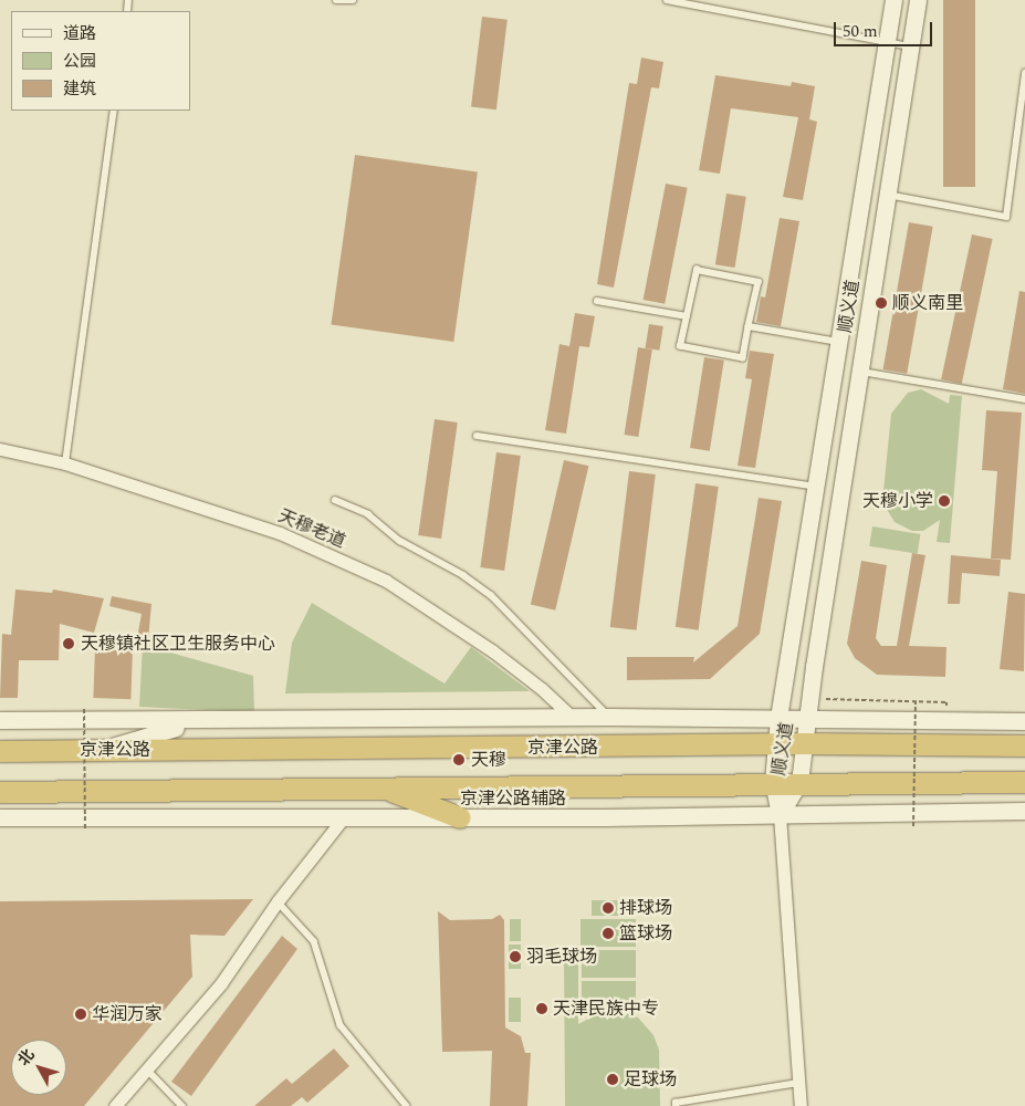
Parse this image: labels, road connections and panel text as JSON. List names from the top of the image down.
{
  "streets": {
    "highway": ["京津公路"],
    "street": ["顺义道", "天穆老道", "京津公路辅路"]
  },
  "crossings": [
    ["顺义道", "京津公路"],
    ["顺义道", "京津公路辅路"]
  ],
  "places": [
    "顺义南里",
    "天穆小学",
    "天穆镇社区卫生服务中心",
    "天穆",
    "排球场",
    "篮球场",
    "羽毛球场",
    "天津民族中专",
    "华润万家",
    "足球场"
  ],
  "legend": ["道路", "公园", "建筑"],
  "scale_bar": "50 m",
  "north": "top left"
}
